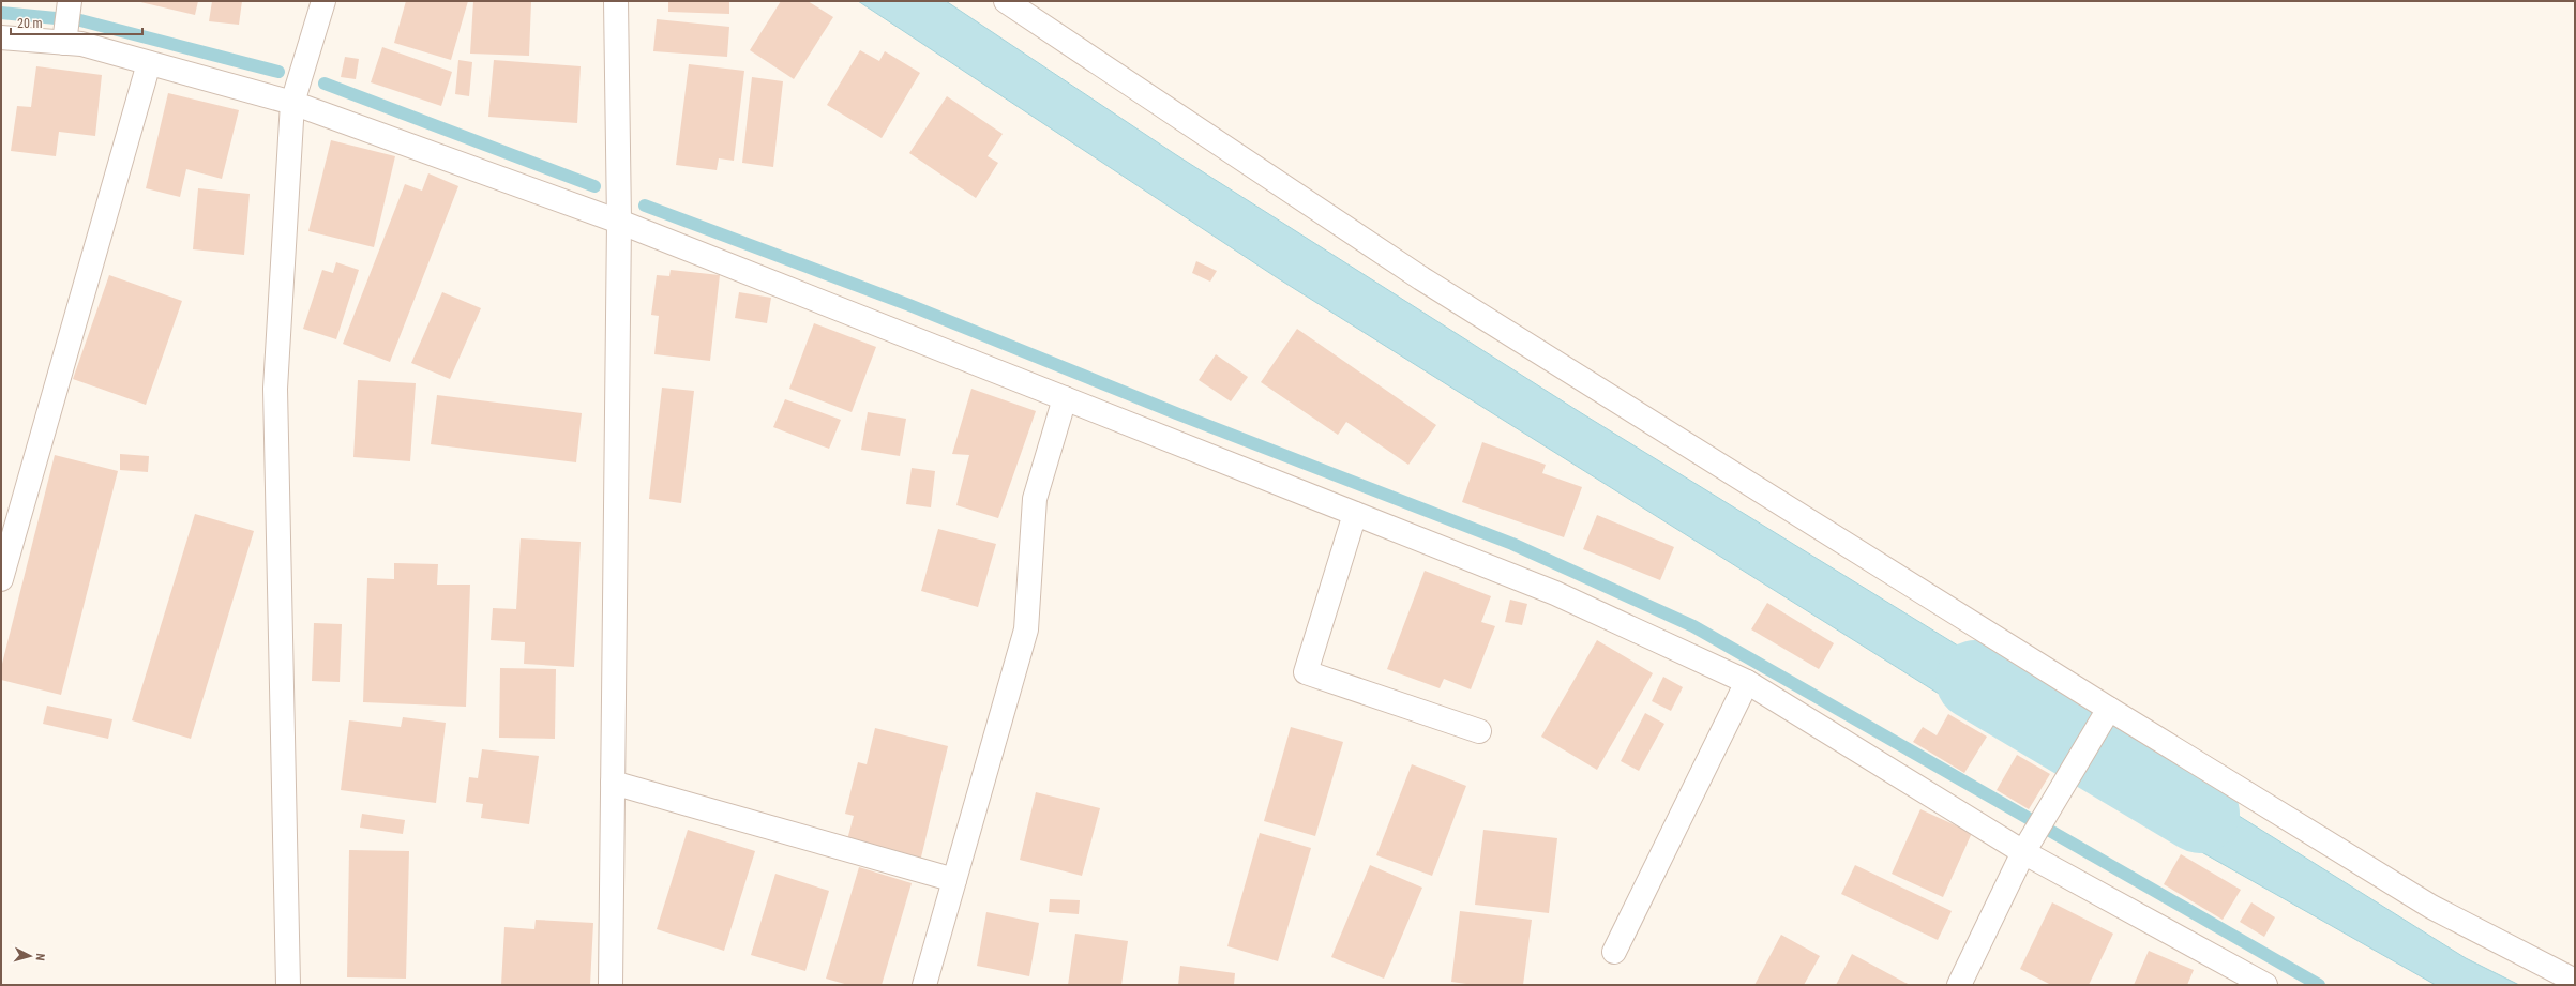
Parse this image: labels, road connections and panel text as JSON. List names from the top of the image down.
{
  "scale_bar": "20 m",
  "north": "right"
}
